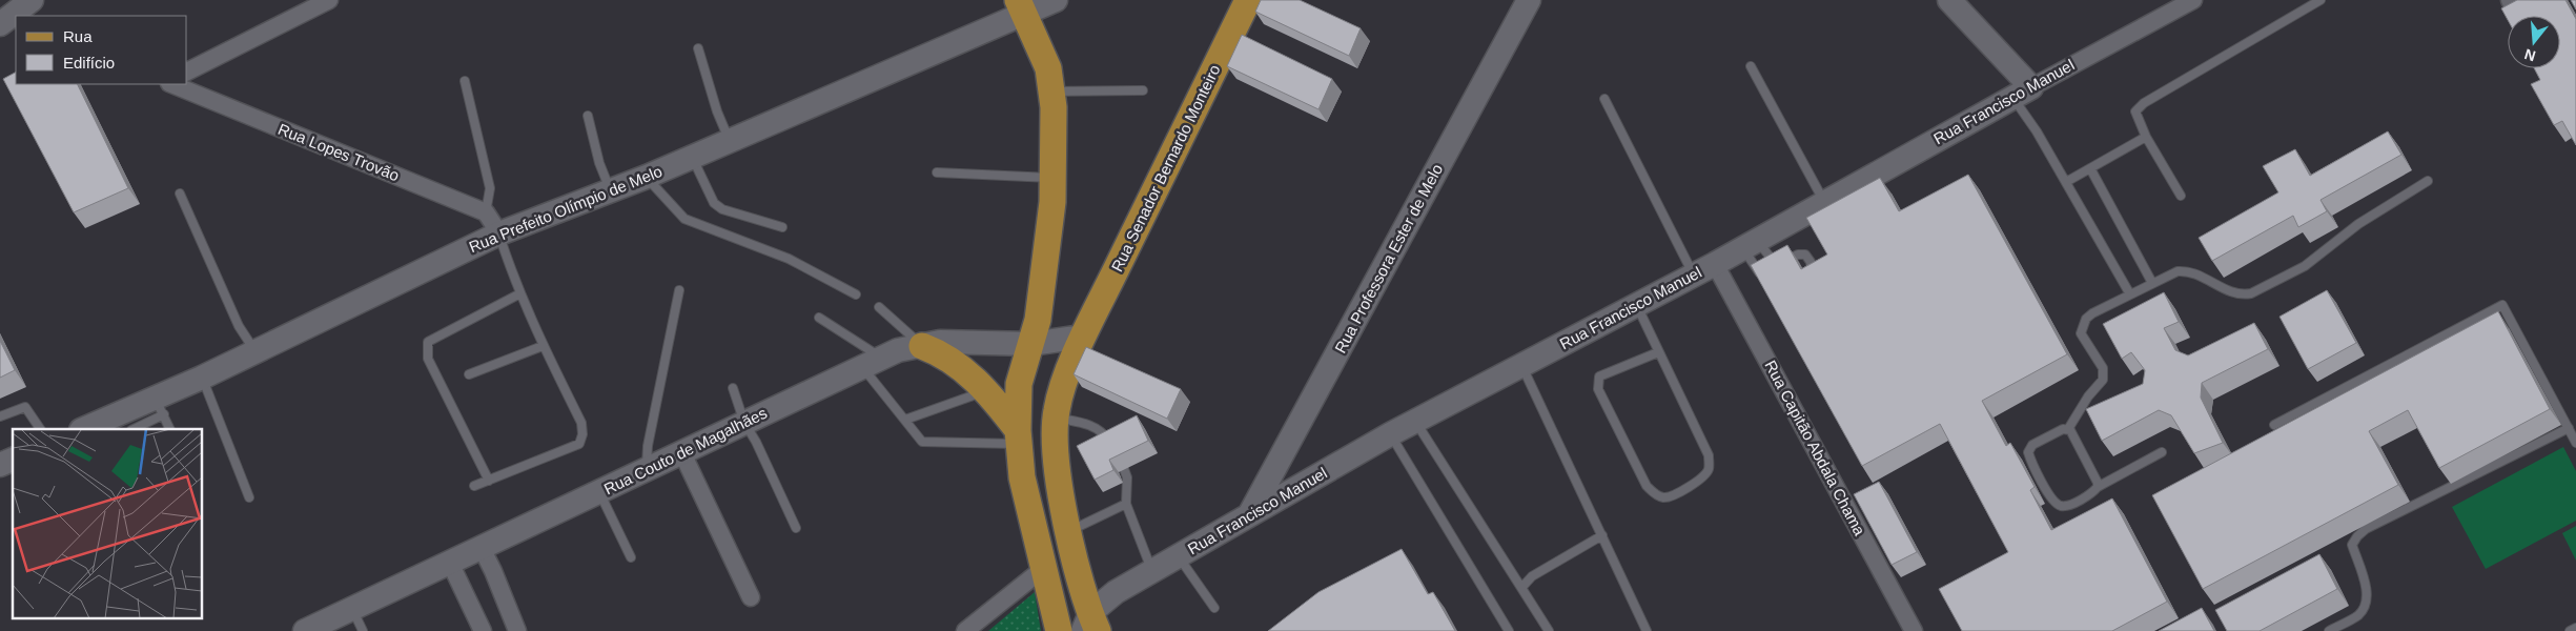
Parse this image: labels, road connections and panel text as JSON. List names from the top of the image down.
{
  "streets": {
    "main road": [
      "Rua Francisco Manuel",
      "Rua Senador Bernardo Monteiro",
      "Rua Prefeito Olímpio de Melo",
      "Rua Professora Ester de Melo",
      "Rua Couto de Magalhães"
    ],
    "street": ["Rua Lopes Trovão", "Rua Capitão Abdala Chama"]
  },
  "crossings": [
    ["Rua Francisco Manuel", "Rua Senador Bernardo Monteiro"],
    ["Rua Francisco Manuel", "Rua Professora Ester de Melo"],
    ["Rua Francisco Manuel", "Rua Capitão Abdala Chama"],
    ["Rua Senador Bernardo Monteiro", "Rua Couto de Magalhães"]
  ],
  "legend": ["Rua", "Edifício"],
  "north": "bottom"
}
